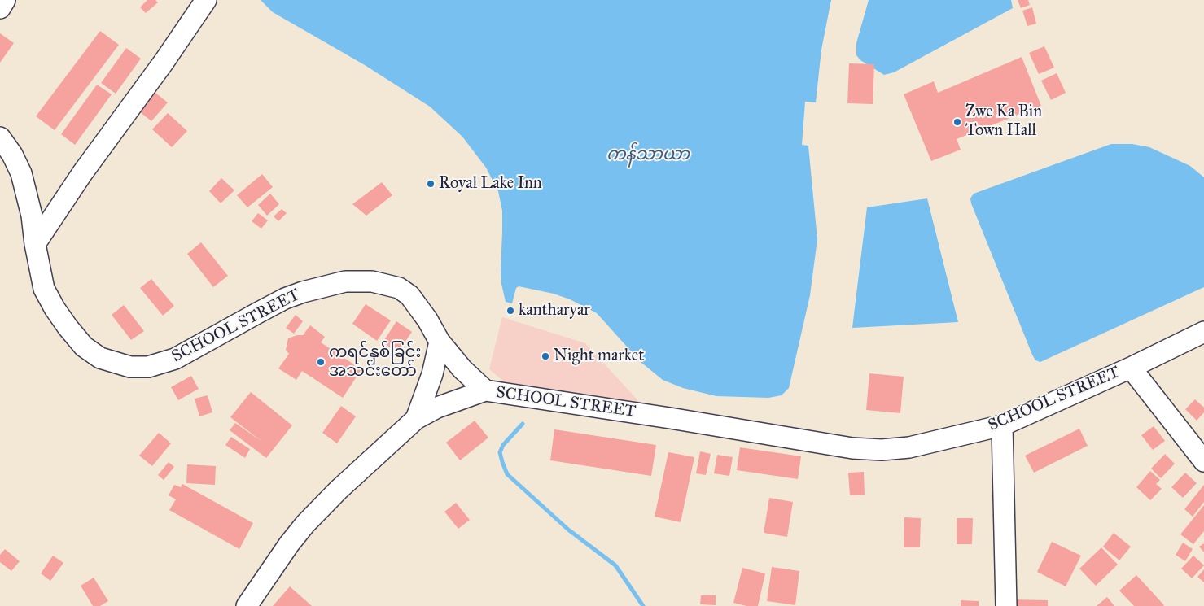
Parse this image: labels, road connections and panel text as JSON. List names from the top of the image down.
{
  "streets": {
    "street": ["SCHOOL STREET"]
  },
  "water": ["ကန်သာယာ"],
  "places": [
    "Zwe Ka Bin Town Hall",
    "Royal Lake Inn",
    "kantharyar",
    "Night market",
    "ကရင်နှစ်ခြင်း အသင်းတော်"
  ]
}
